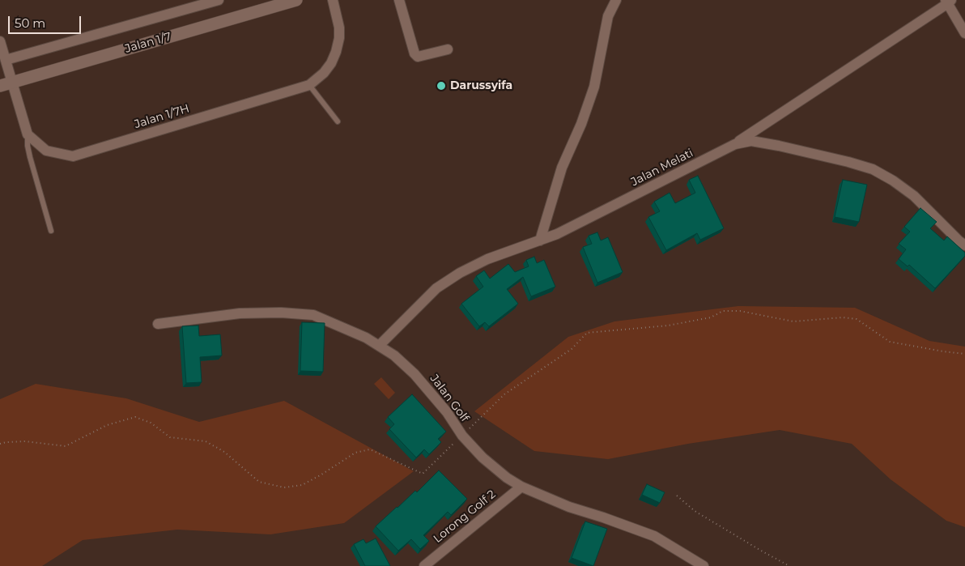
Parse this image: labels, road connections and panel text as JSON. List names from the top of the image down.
{
  "streets": {
    "street": [
      "Jalan 1/7",
      "Jalan 1/7H",
      "Jalan Melati",
      "Jalan Golf",
      "Lorong Golf 2"
    ]
  },
  "crossings": [
    ["Jalan Melati", "Jalan Golf"],
    ["Jalan Golf", "Lorong Golf 2"]
  ],
  "places": ["Darussyifa"],
  "scale_bar": "50 m"
}
